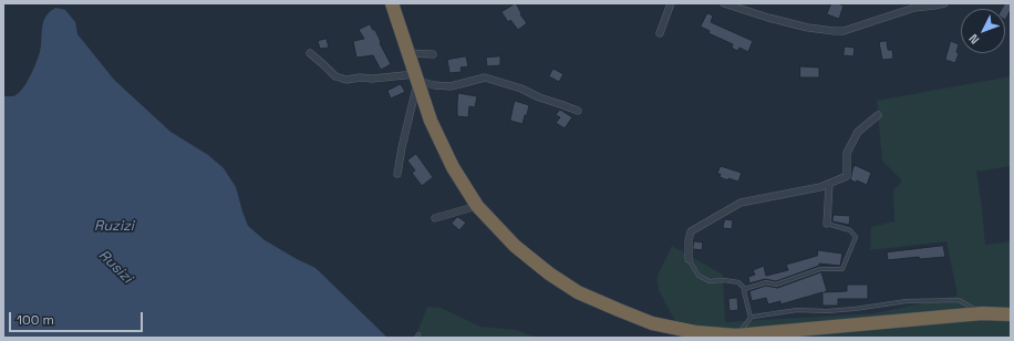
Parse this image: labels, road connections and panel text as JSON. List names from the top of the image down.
{
  "water": ["Ruzizi", "Rusizi"],
  "scale_bar": "100 m",
  "north": "bottom left"
}
